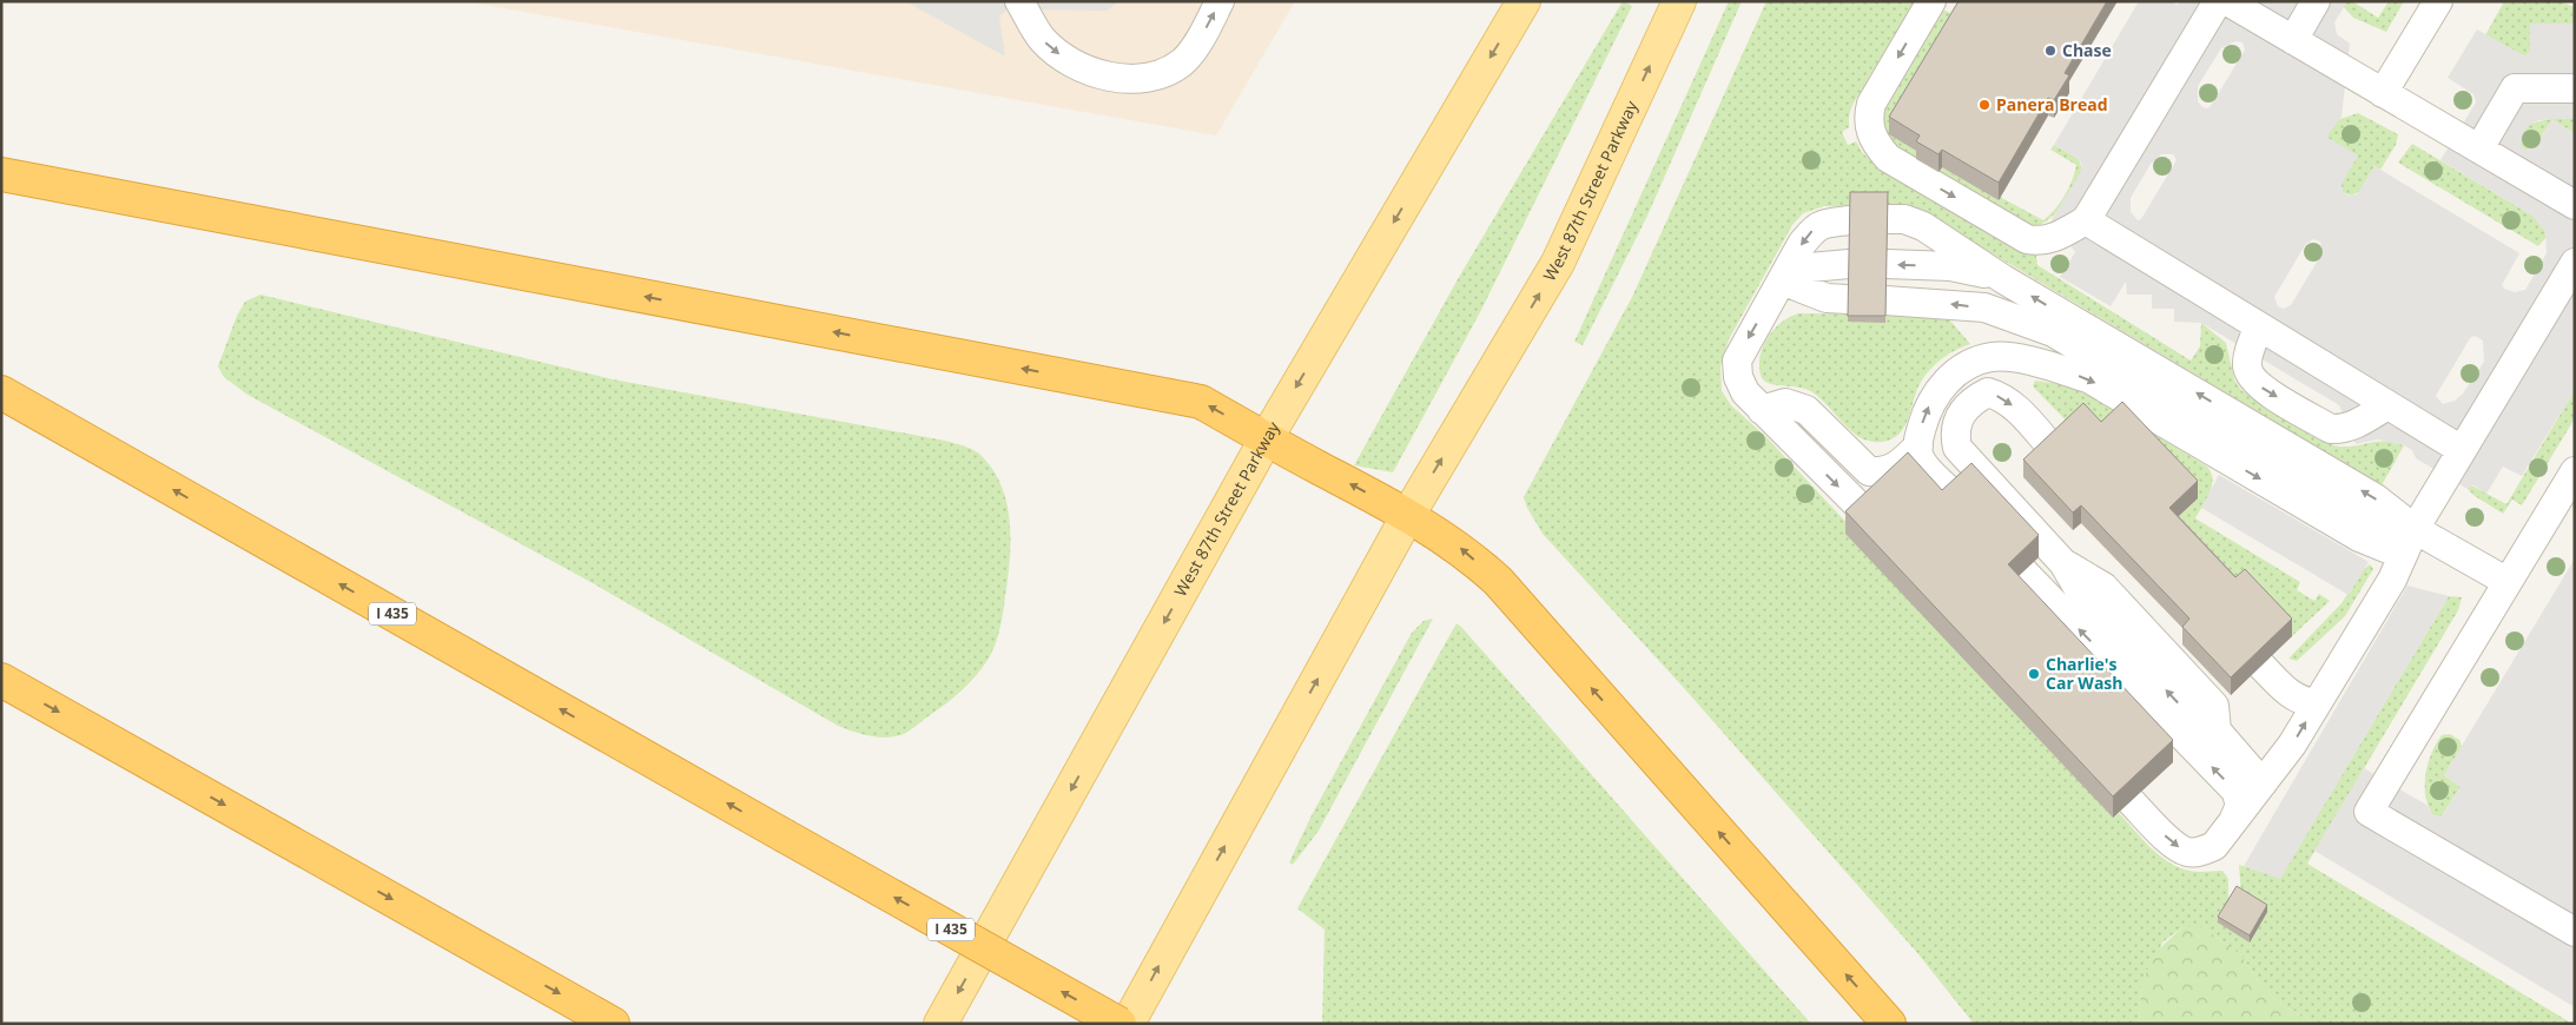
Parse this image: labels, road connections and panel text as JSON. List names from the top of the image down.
{
  "streets": {
    "highway": ["I 435"],
    "main road": ["West 87th Street Parkway"]
  },
  "places": ["Chase", "Panera Bread", "Charlie's Car Wash"]
}
